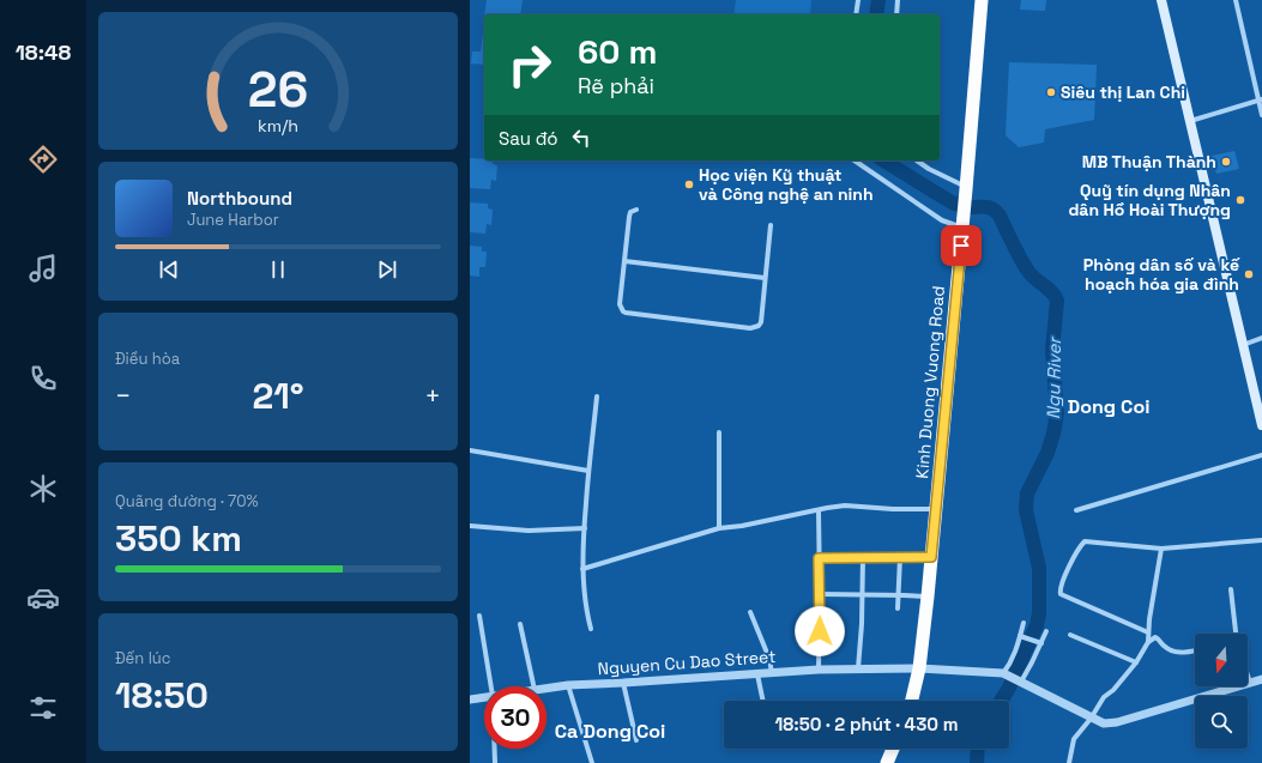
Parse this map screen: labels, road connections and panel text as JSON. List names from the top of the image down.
{
  "streets": {
    "highway": ["Kinh Duong Vuong Road"],
    "street": ["Nguyen Cu Dao Street"]
  },
  "crossings": [
    ["Kinh Duong Vuong Road", "Nguyen Cu Dao Street"]
  ],
  "districts": ["Dong Coi", "Ca Dong Coi"],
  "water": ["Ngu River"],
  "places": [
    "Siêu thị Lan Chi",
    "MB Thuận Thành",
    "Học viện Kỹ thuật và Công nghệ an ninh",
    "Quỹ tín dụng Nhân dân Hồ Hoài Thượng",
    "Phòng dân số và kế hoạch hóa gia đình"
  ],
  "north": "bottom",
  "page": {
    "tabs": "18:48",
    "turn": ["60 m", "Rẽ phải"],
    "then": "Sau đó",
    "song": ["Northbound", "June Harbor"],
    "tile": [
      "Điều hòa",
      ["Quãng đường · 70%", "350 km"],
      ["Đến lúc", "18:50"]
    ],
    "heat": ["−", "21°", "+"],
    "limit": "30",
    "trip": "18:50 · 2 phút · 430 m",
    "gauge": ["26", "km/h"]
  }
}
